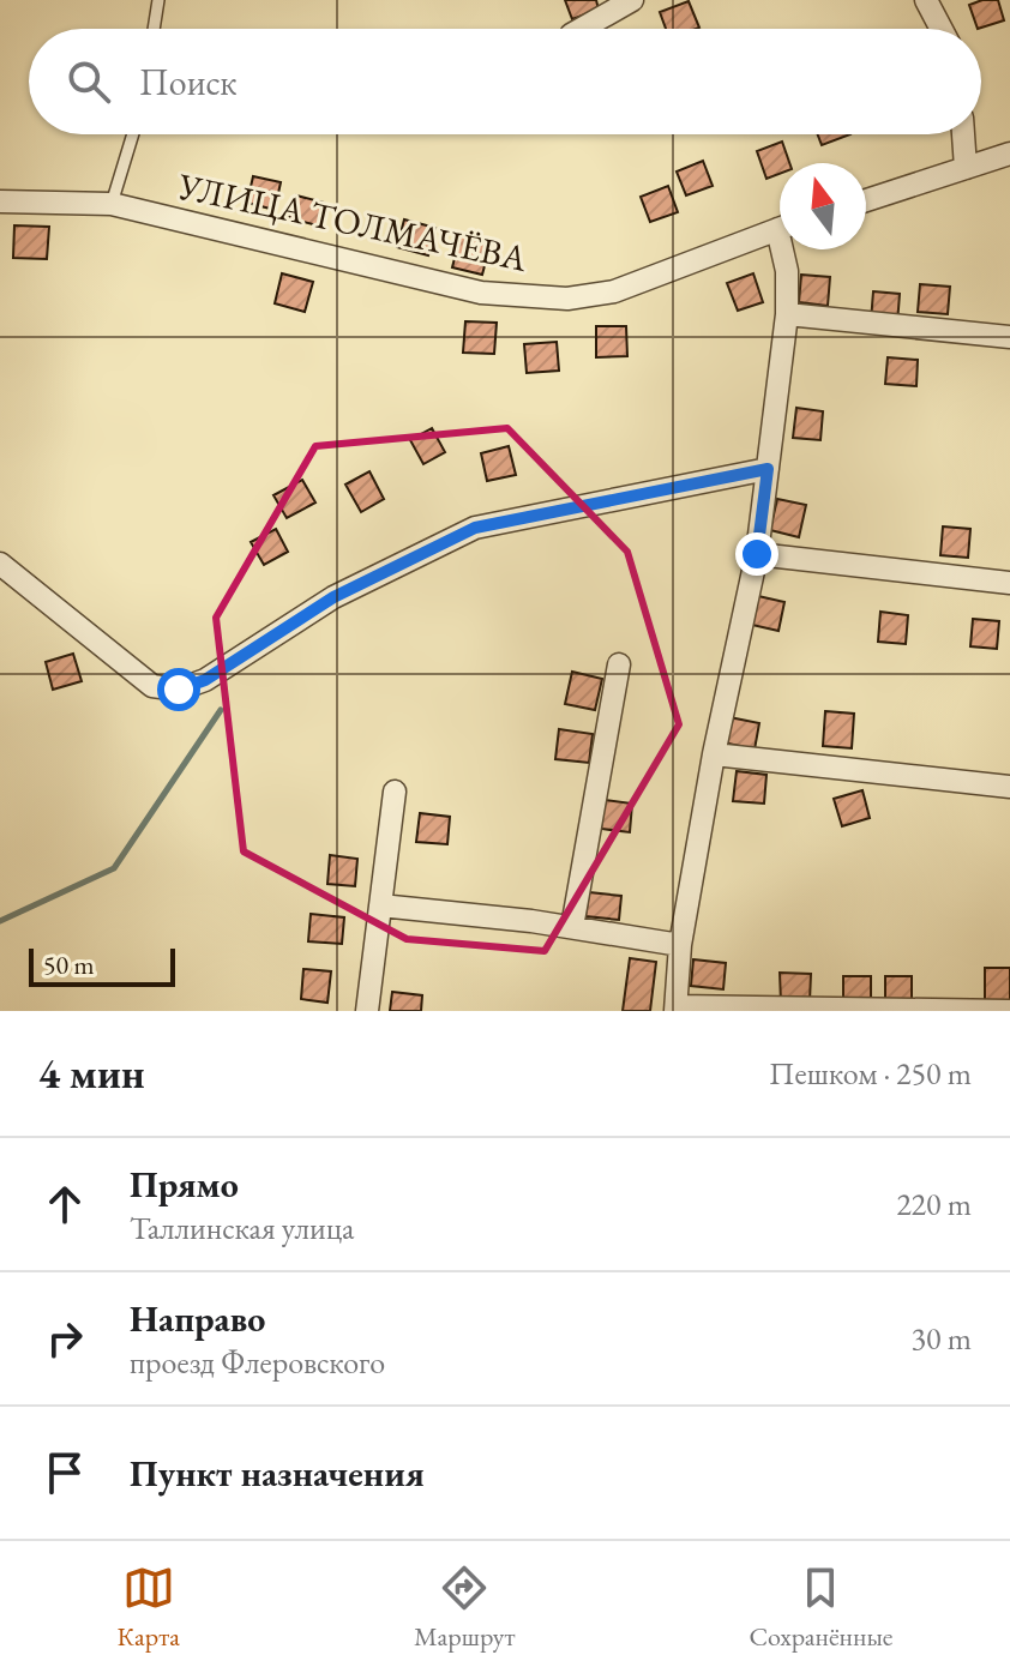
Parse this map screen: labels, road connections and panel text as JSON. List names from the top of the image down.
{
  "streets": {
    "street": ["УЛИЦА ТОЛМАЧЁВА"]
  },
  "scale_bar": "50 m",
  "north": "top",
  "page": {
    "search": "Поиск",
    "scale": "50 m",
    "heading": ["4 мин", "Пешком · 250 m"],
    "list": [
      ["Прямо", "Таллинская улица", "220 m"],
      ["Направо", "проезд Флеровского", "30 m"],
      "Пункт назначения"
    ],
    "nav": ["Карта", "Маршрут", "Сохранённые"]
  }
}
